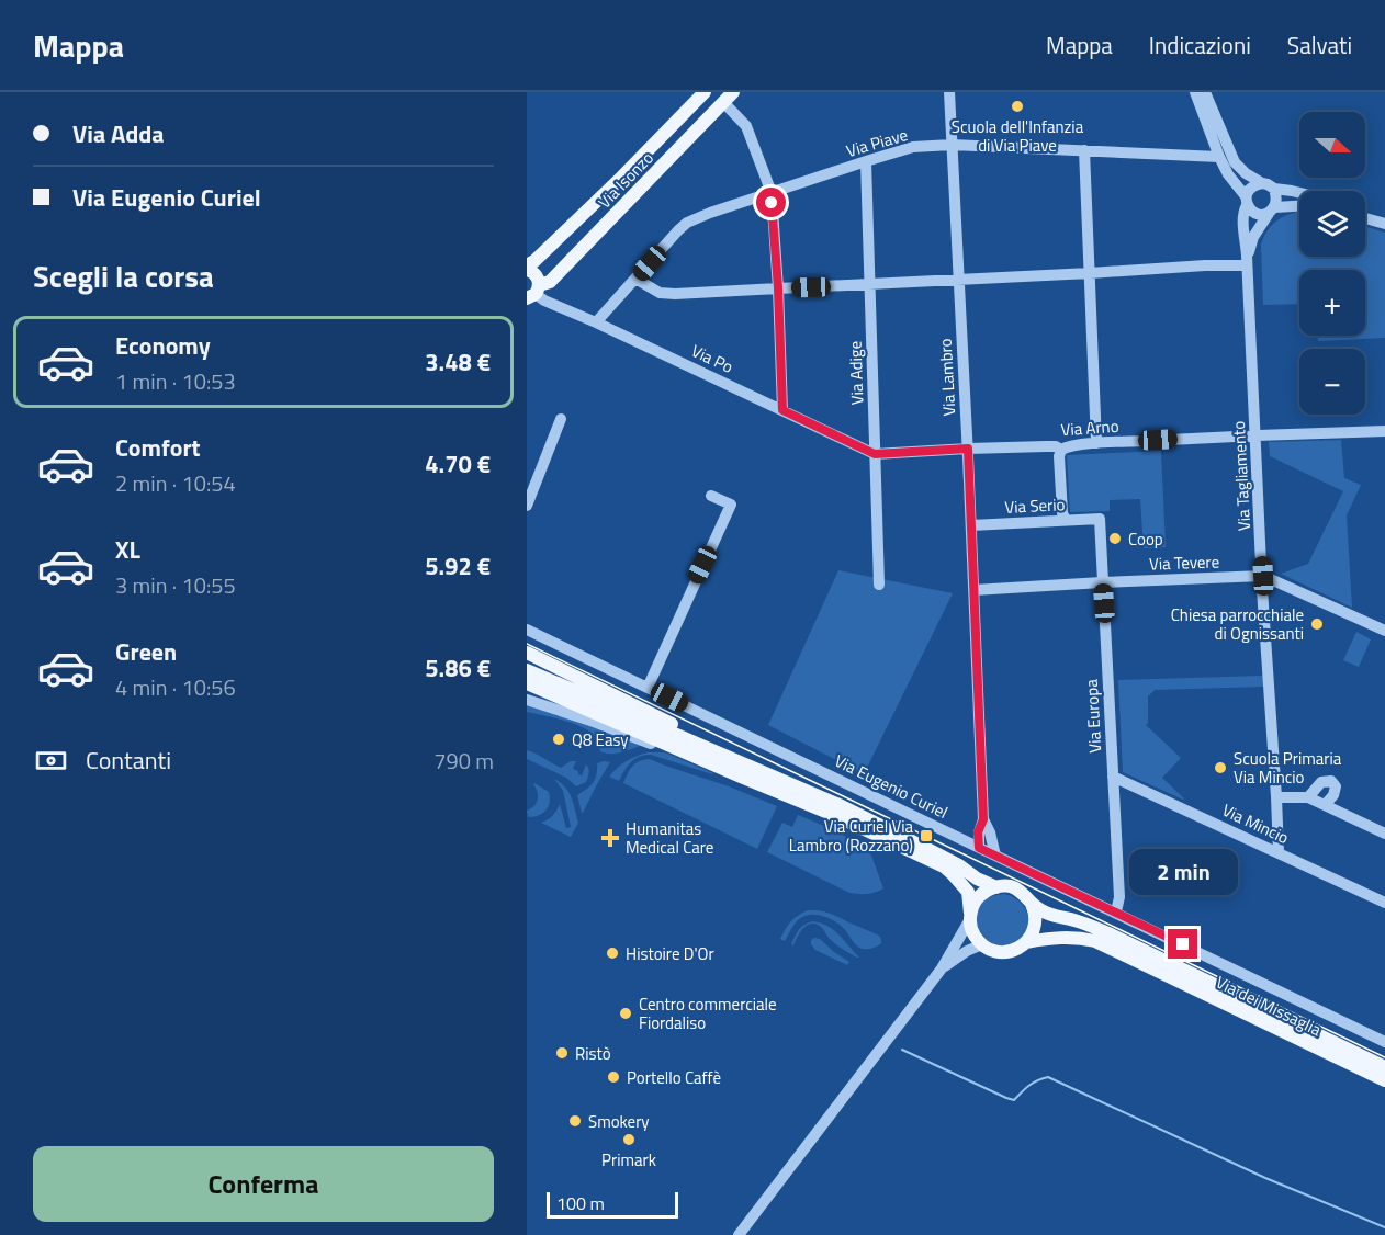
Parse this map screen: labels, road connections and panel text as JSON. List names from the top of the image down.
{
  "streets": {
    "main road": ["Via Isonzo", "Via dei Missaglia"],
    "street": [
      "Via Piave",
      "Via Po",
      "Via Adige",
      "Via Lambro",
      "Via Arno",
      "Via Tagliamento",
      "Via Serio",
      "Via Tevere",
      "Via Europa",
      "Via Eugenio Curiel",
      "Via Mincio"
    ]
  },
  "crossings": [
    ["Via Piave", "Via Po"],
    ["Via Piave", "Via Adige"],
    ["Via Piave", "Via Lambro"],
    ["Via Isonzo", "Via Po"],
    ["Via Po", "Via Adige"],
    ["Via Po", "Via Arno"],
    ["Via Adige", "Via Arno"],
    ["Via Lambro", "Via Arno"],
    ["Via Lambro", "Via Serio"],
    ["Via Lambro", "Via Tevere"],
    ["Via Arno", "Via Tagliamento"],
    ["Via Tagliamento", "Via Tevere"],
    ["Via Tagliamento", "Via Mincio"],
    ["Via Serio", "Via Europa"],
    ["Via Tevere", "Via Europa"],
    ["Via Europa", "Via Eugenio Curiel"],
    ["Via Europa", "Via Mincio"]
  ],
  "places": {
    "other": [
      "Scuola dell'Infanzia di Via Piave",
      "Coop",
      "Chiesa parrocchiale di Ognissanti",
      "Q8 Easy",
      "Scuola Primaria Via Mincio",
      "Histoire D'Or",
      "Centro commerciale Fiordaliso",
      "Ristò",
      "Portello Caffè",
      "Smokery",
      "Primark"
    ],
    "transit": ["Via Curiel Via Lambro (Rozzano)"],
    "health": ["Humanitas Medical Care"]
  },
  "scale_bar": "100 m",
  "north": "right",
  "page": {
    "header": "Mappa",
    "nav": ["Mappa", "Indicazioni", "Salvati"],
    "banner": ["Via Adda", "Via Eugenio Curiel"],
    "map_buttons": ["+", "−"],
    "heading": "Scegli la corsa",
    "list": [
      {
        "name": "Economy",
        "note": "1 min · 10:53",
        "value": "3.48 €"
      },
      {
        "name": "Comfort",
        "note": "2 min · 10:54",
        "value": "4.70 €"
      },
      {
        "name": "XL",
        "note": "3 min · 10:55",
        "value": "5.92 €"
      },
      {
        "name": "Green",
        "note": "4 min · 10:56",
        "value": "5.86 €"
      }
    ],
    "pay": ["Contanti", "790 m"],
    "bubble": "2 min",
    "buttons": "Conferma",
    "scale": "100 m"
  }
}
